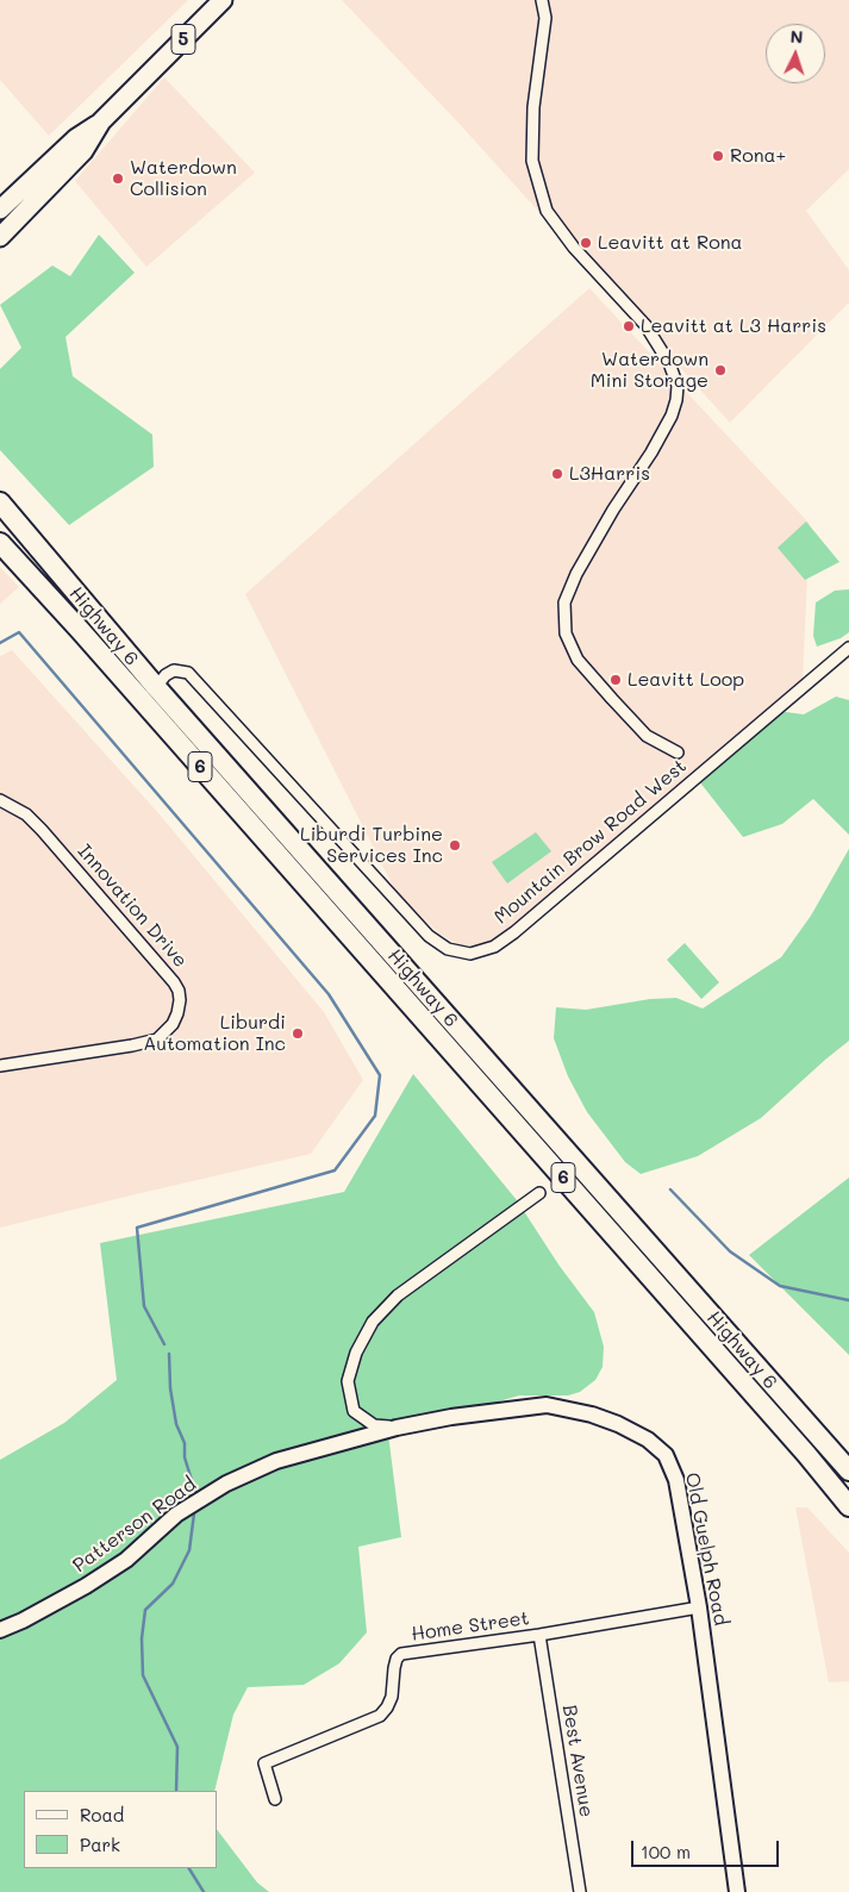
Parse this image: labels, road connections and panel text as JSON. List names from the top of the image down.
{
  "streets": {
    "highway": ["Highway 6", "6"],
    "main road": ["5"],
    "street": [
      "Mountain Brow Road West",
      "Innovation Drive",
      "Patterson Road",
      "Old Guelph Road",
      "Home Street",
      "Best Avenue"
    ]
  },
  "crossings": [
    ["Highway 6", "Mountain Brow Road West"],
    ["Patterson Road", "Old Guelph Road"],
    ["Old Guelph Road", "Home Street"],
    ["Home Street", "Best Avenue"]
  ],
  "places": [
    "Rona+",
    "Waterdown Collision",
    "Leavitt at Rona",
    "Leavitt at L3 Harris",
    "Waterdown Mini Storage",
    "L3Harris",
    "Leavitt Loop",
    "Liburdi Turbine Services Inc",
    "Liburdi Automation Inc"
  ],
  "legend": ["Road", "Park"],
  "scale_bar": "100 m",
  "north": "top"
}
